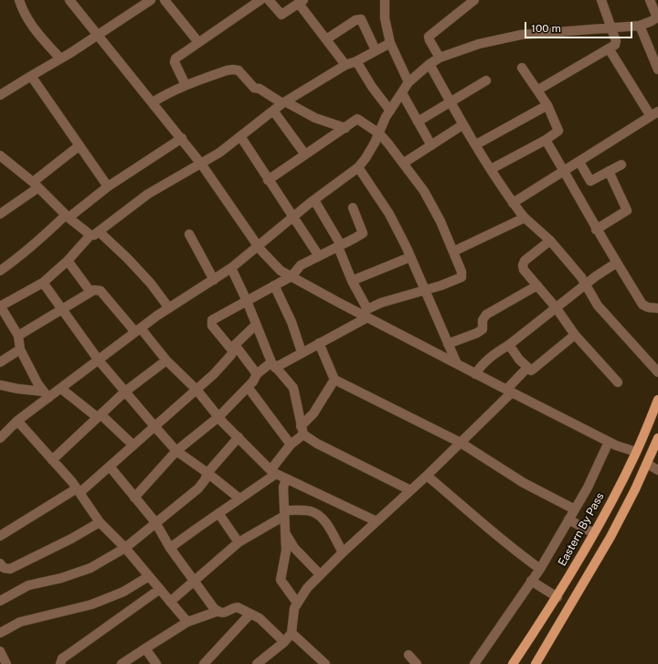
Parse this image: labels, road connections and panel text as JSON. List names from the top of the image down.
{
  "streets": {
    "main road": ["Eastern By Pass"]
  },
  "scale_bar": "100 m"
}
